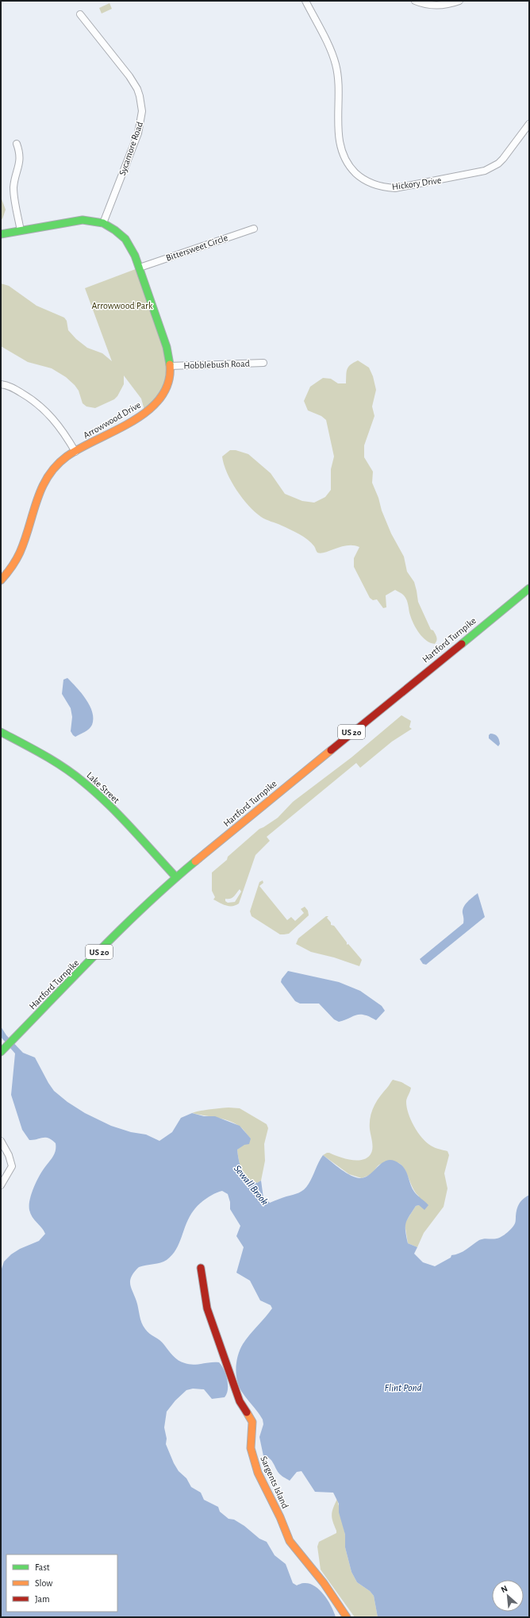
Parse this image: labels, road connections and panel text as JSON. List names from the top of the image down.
{
  "streets": {
    "street": [
      "Sycamore Road",
      "Hickory Drive",
      "Bittersweet Circle",
      "Hobblebush Road",
      "Arrowwood Drive",
      "Hartford Turnpike",
      "US 20",
      "Lake Street",
      "Sargents Island"
    ]
  },
  "crossings": [
    ["Sycamore Road", "Arrowwood Drive"],
    ["Bittersweet Circle", "Arrowwood Drive"],
    ["Hobblebush Road", "Arrowwood Drive"],
    ["Hartford Turnpike", "Lake Street"]
  ],
  "water": ["Sewall Brook", "Flint Pond"],
  "parks": ["Arrowwood Park"],
  "legend": ["Fast", "Slow", "Jam"],
  "north": "top left"
}
